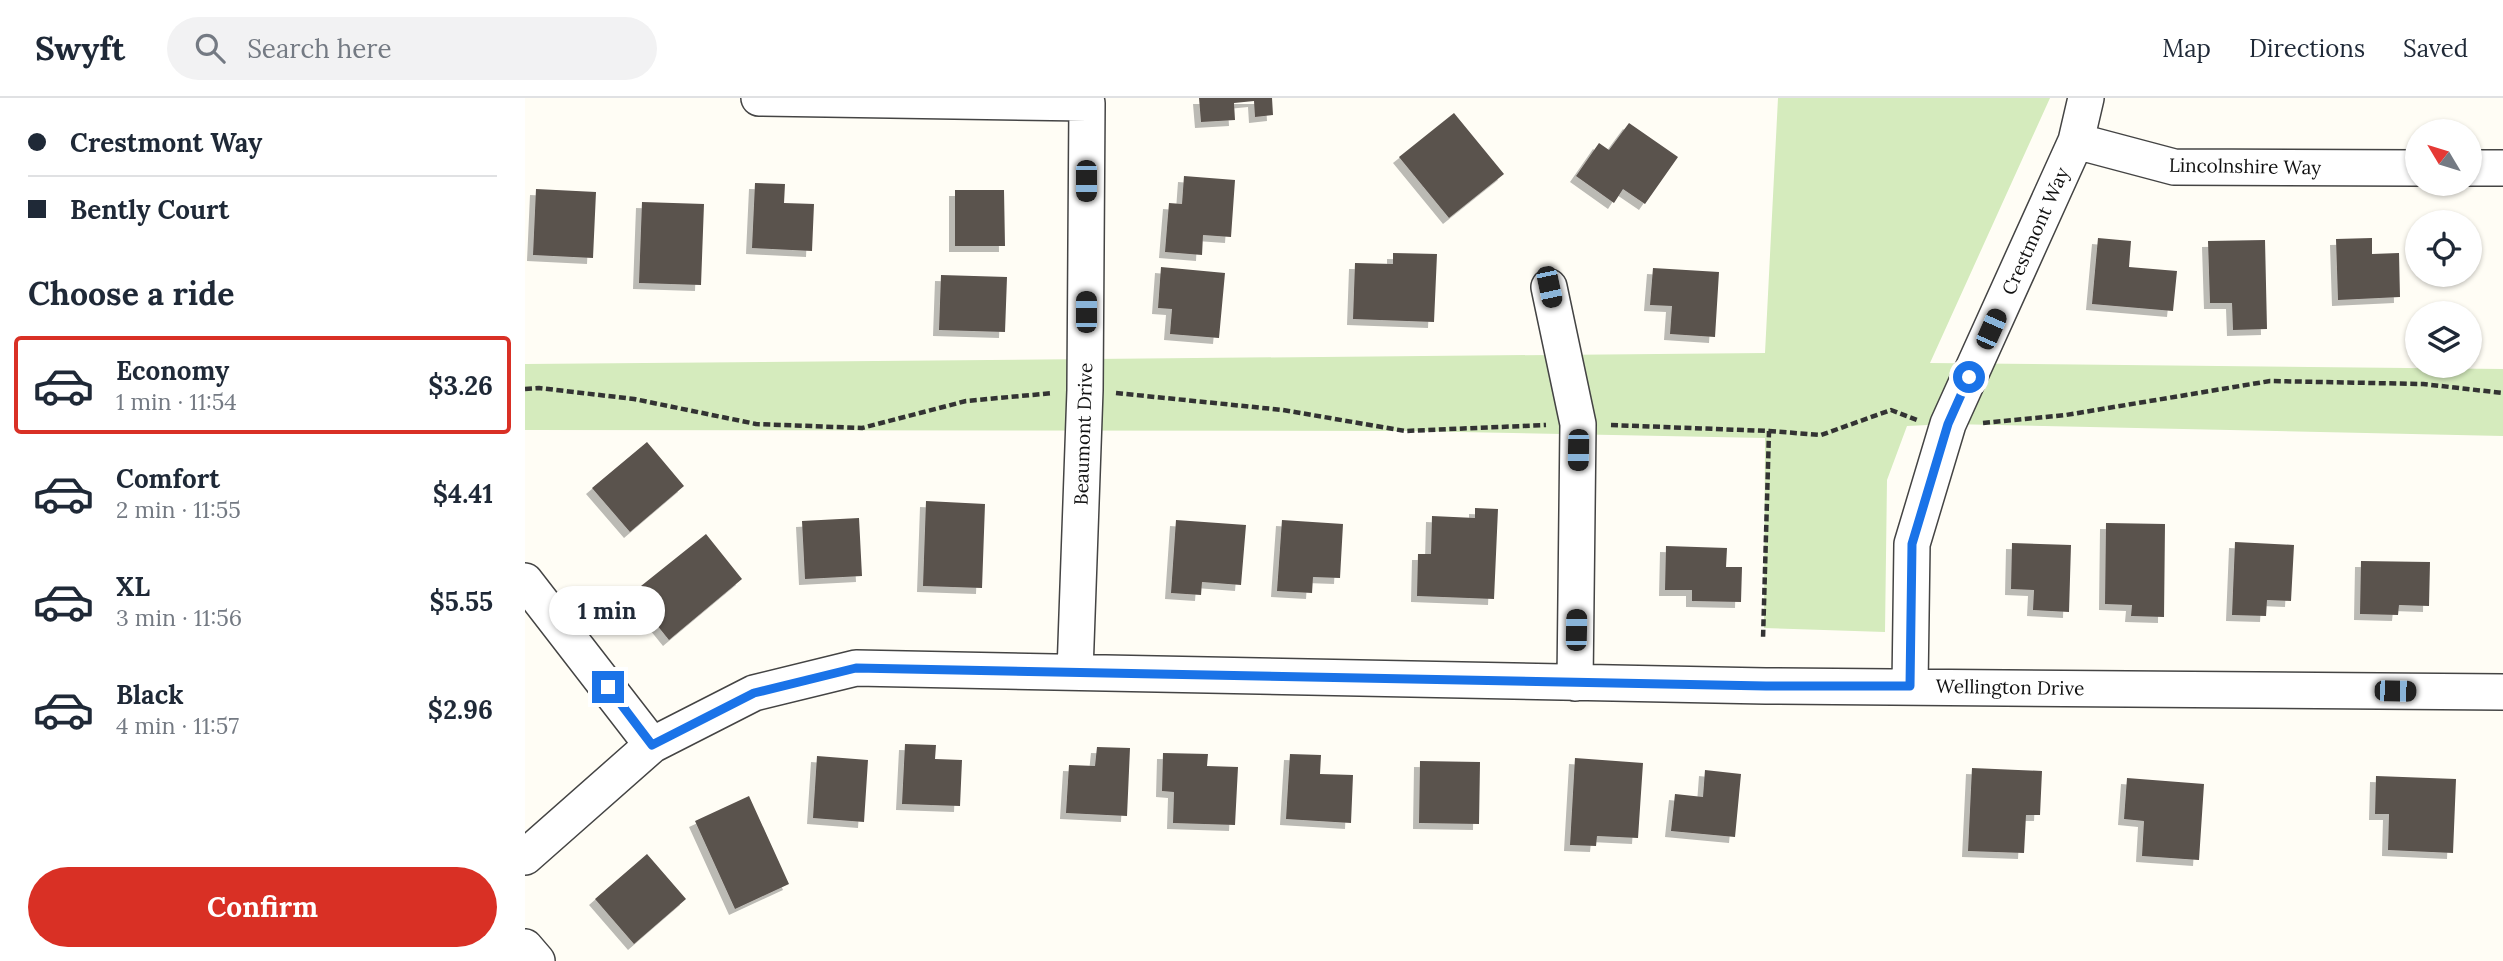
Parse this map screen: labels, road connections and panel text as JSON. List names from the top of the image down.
{
  "streets": {
    "street": [
      "Lincolnshire Way",
      "Crestmont Way",
      "Beaumont Drive",
      "Wellington Drive"
    ]
  },
  "crossings": [
    ["Lincolnshire Way", "Crestmont Way"],
    ["Crestmont Way", "Wellington Drive"],
    ["Beaumont Drive", "Wellington Drive"]
  ],
  "north": "top left",
  "page": {
    "header": "Swyft",
    "search": "Search here",
    "nav": ["Map", "Directions", "Saved"],
    "banner": ["Crestmont Way", "Bently Court"],
    "heading": "Choose a ride",
    "list": [
      {
        "name": "Economy",
        "note": "1 min · 11:54",
        "value": "$3.26"
      },
      {
        "name": "Comfort",
        "note": "2 min · 11:55",
        "value": "$4.41"
      },
      {
        "name": "XL",
        "note": "3 min · 11:56",
        "value": "$5.55"
      },
      {
        "name": "Black",
        "note": "4 min · 11:57",
        "value": "$2.96"
      }
    ],
    "bubble": "1 min",
    "buttons": "Confirm"
  }
}
